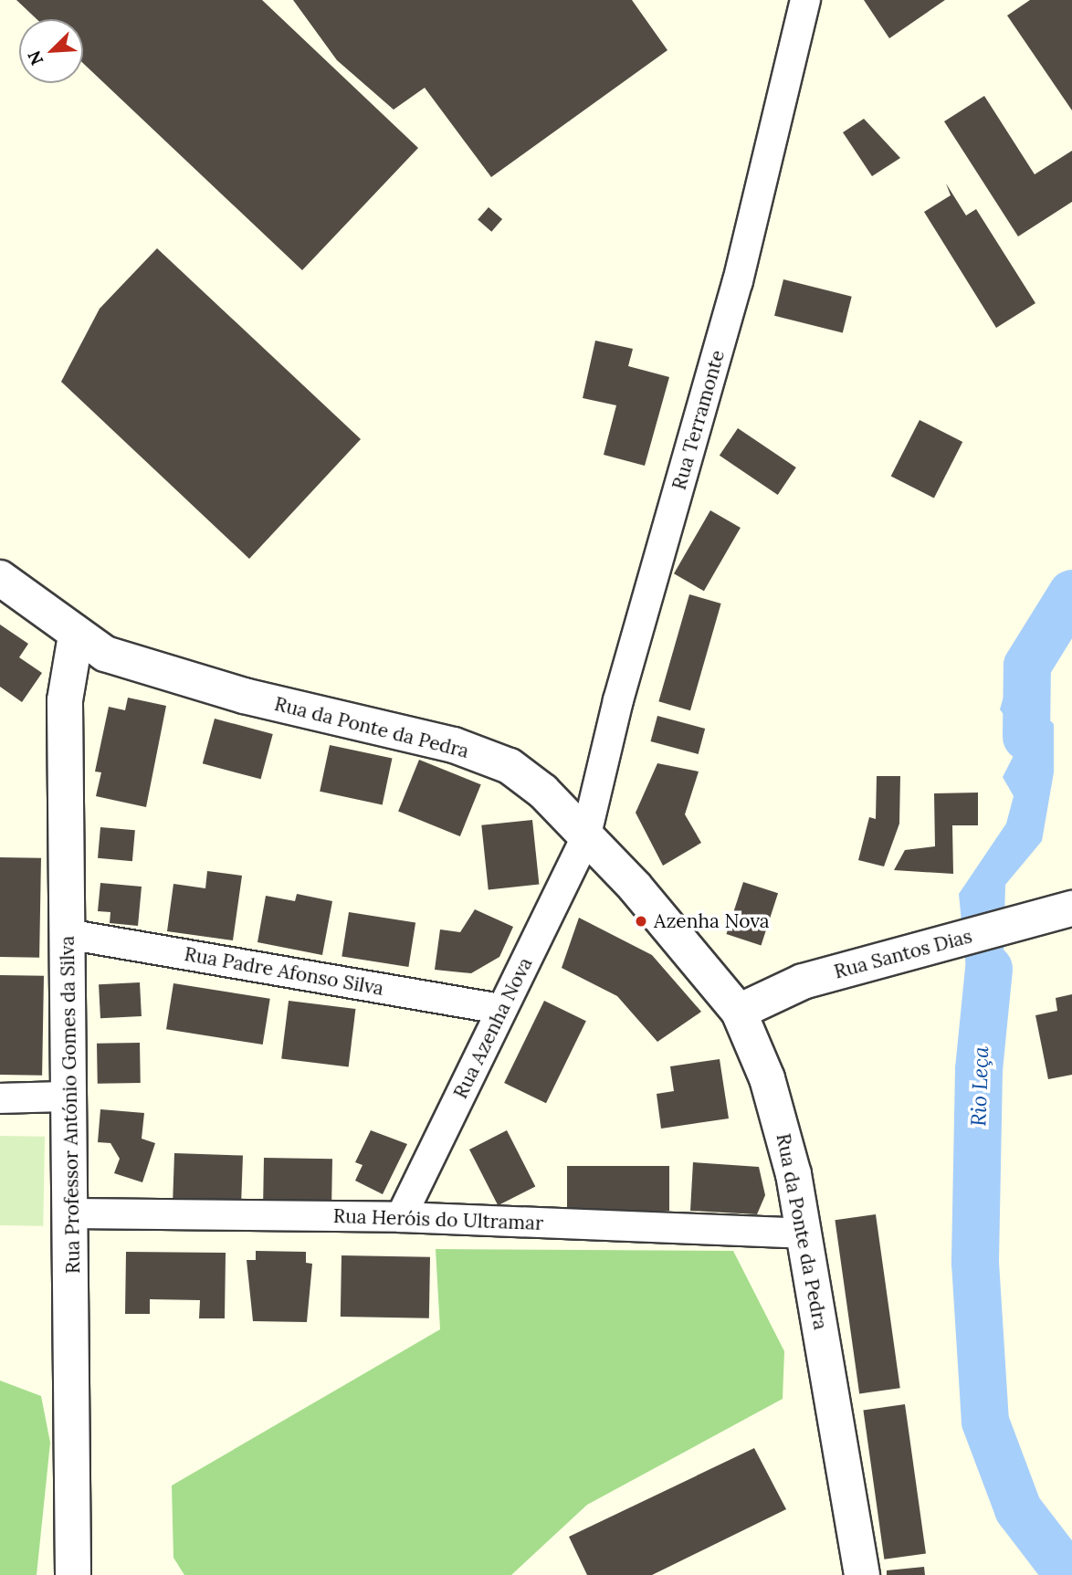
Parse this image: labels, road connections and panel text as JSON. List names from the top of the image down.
{
  "streets": {
    "street": [
      "Rua Terramonte",
      "Rua da Ponte da Pedra",
      "Rua Santos Dias",
      "Rua Padre Afonso Silva",
      "Rua Azenha Nova",
      "Rua Professor António Gomes da Silva",
      "Rua Heróis do Ultramar"
    ]
  },
  "crossings": [
    ["Rua Terramonte", "Rua da Ponte da Pedra"],
    ["Rua Terramonte", "Rua Azenha Nova"],
    ["Rua da Ponte da Pedra", "Rua Santos Dias"],
    ["Rua da Ponte da Pedra", "Rua Azenha Nova"],
    ["Rua da Ponte da Pedra", "Rua Professor António Gomes da Silva"],
    ["Rua da Ponte da Pedra", "Rua Heróis do Ultramar"],
    ["Rua Padre Afonso Silva", "Rua Azenha Nova"],
    ["Rua Padre Afonso Silva", "Rua Professor António Gomes da Silva"],
    ["Rua Azenha Nova", "Rua Heróis do Ultramar"],
    ["Rua Professor António Gomes da Silva", "Rua Heróis do Ultramar"]
  ],
  "water": ["Rio Leça"],
  "places": ["Azenha Nova"],
  "north": "bottom left"
}
